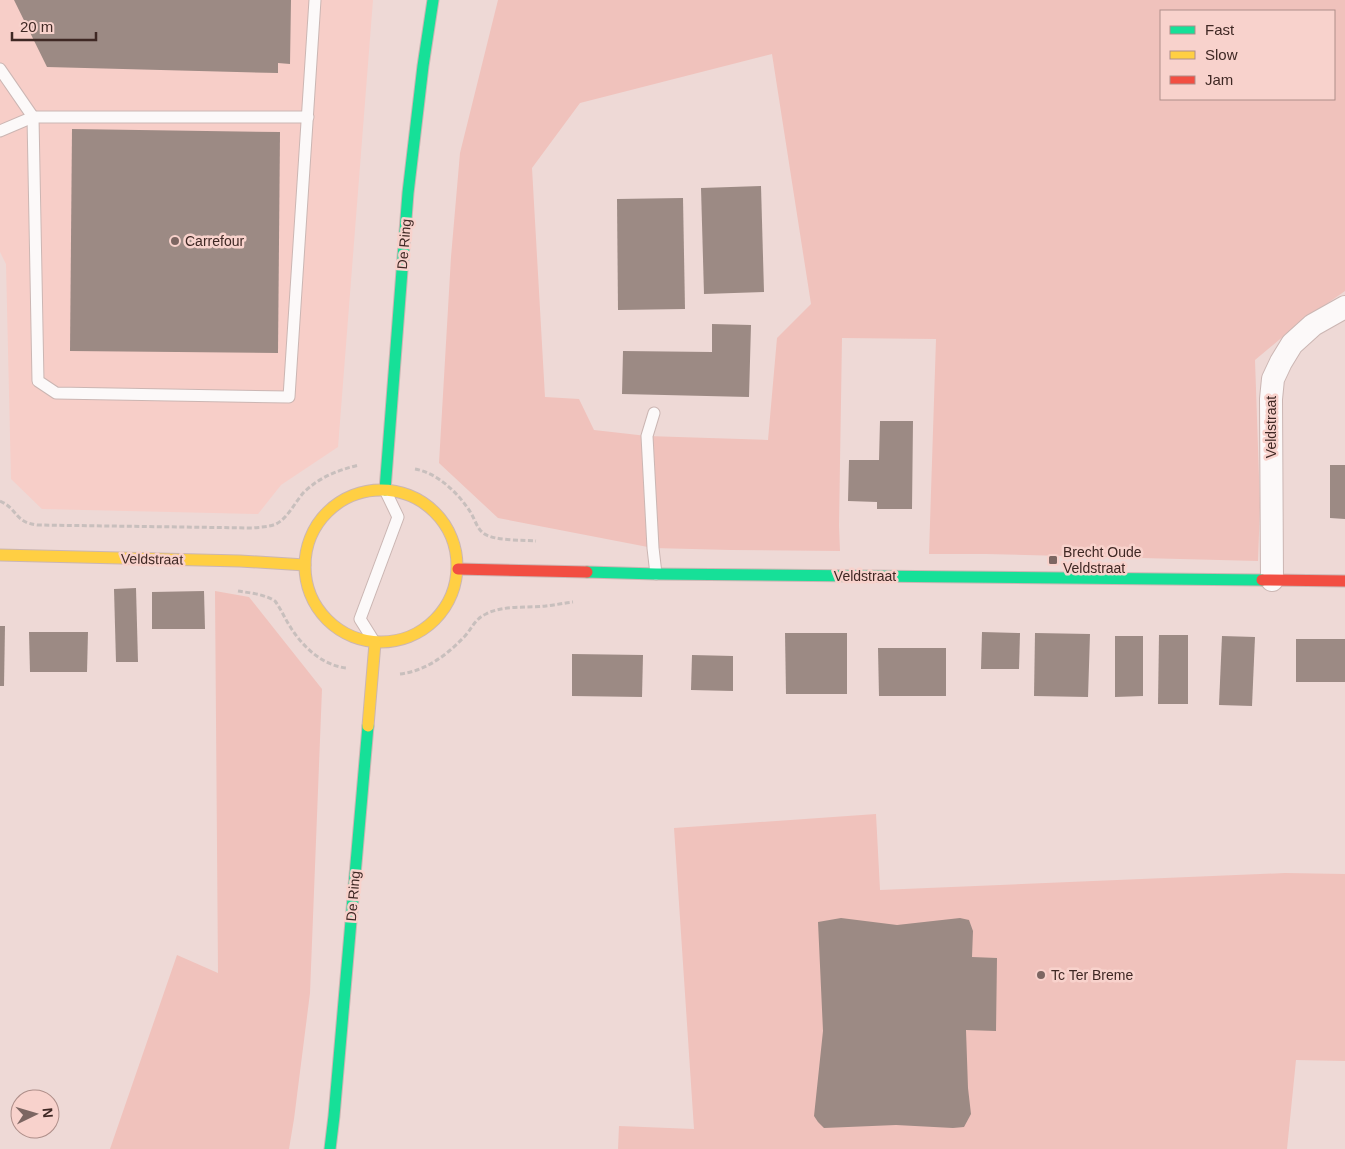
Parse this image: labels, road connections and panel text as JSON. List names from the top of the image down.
{
  "streets": {
    "main road": ["De Ring", "Veldstraat"]
  },
  "places": {
    "other": ["Carrefour", "Tc Ter Breme"],
    "transit": ["Brecht Oude Veldstraat"]
  },
  "legend": ["Fast", "Slow", "Jam"],
  "scale_bar": "20 m",
  "north": "right"
}
